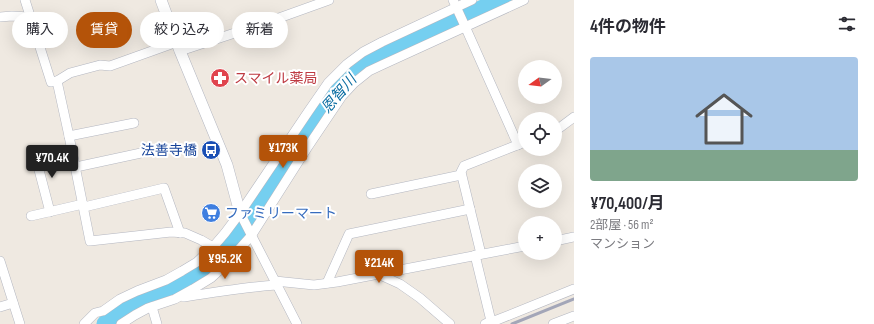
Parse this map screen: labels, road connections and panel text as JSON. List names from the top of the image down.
{
  "water": ["恩智川"],
  "places": {
    "pharmacy": ["スマイル薬局"],
    "bus stop": ["法善寺橋"],
    "supermarket": ["ファミリーマート"]
  },
  "north": "left",
  "page": {
    "heading": "4件の物件",
    "chip": [
      "購入",
      "賃貸",
      "絞り込み",
      "新着"
    ],
    "list": [
      {
        "name": "¥70,400/月",
        "note": "2部屋 · 56 m² · マンション"
      }
    ],
    "map_buttons": "+",
    "price": [
      "¥173K",
      "¥70.4K",
      "¥95.2K",
      "¥214K"
    ]
  }
}
